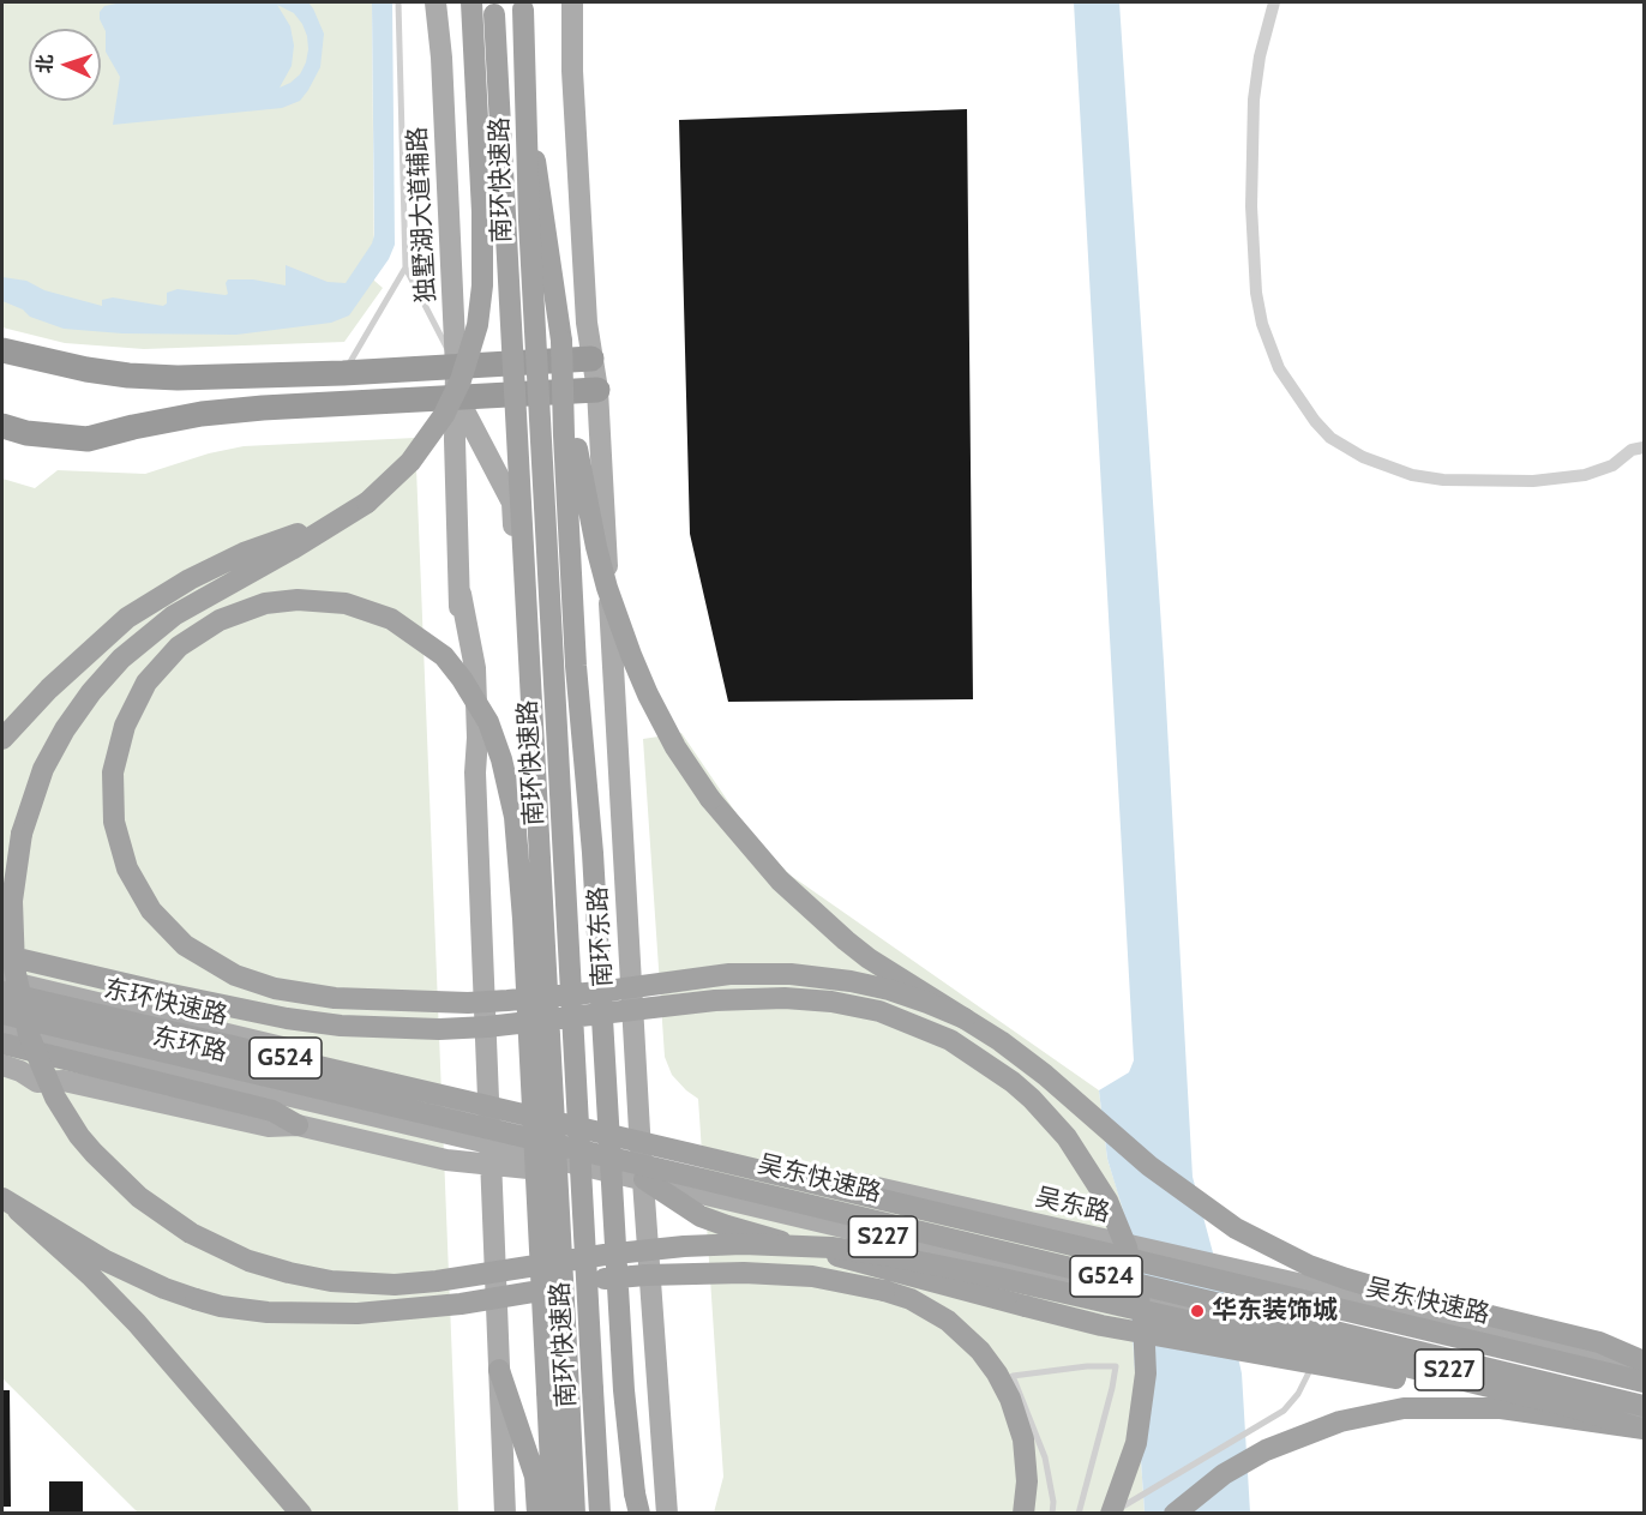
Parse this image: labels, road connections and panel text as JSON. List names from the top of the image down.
{
  "streets": {
    "highway": [
      "南环快速路",
      "东环快速路",
      "G524",
      "吴东快速路"
    ],
    "main road": [
      "独墅湖大道辅路",
      "南环东路",
      "东环路",
      "吴东路",
      "S227"
    ]
  },
  "crossings": [
    ["南环东路", "吴东路"],
    ["南环东路", "S227"],
    ["东环快速路", "吴东快速路"],
    ["东环路", "吴东路"],
    ["东环路", "S227"]
  ],
  "places": ["华东装饰城"],
  "north": "left"
}
